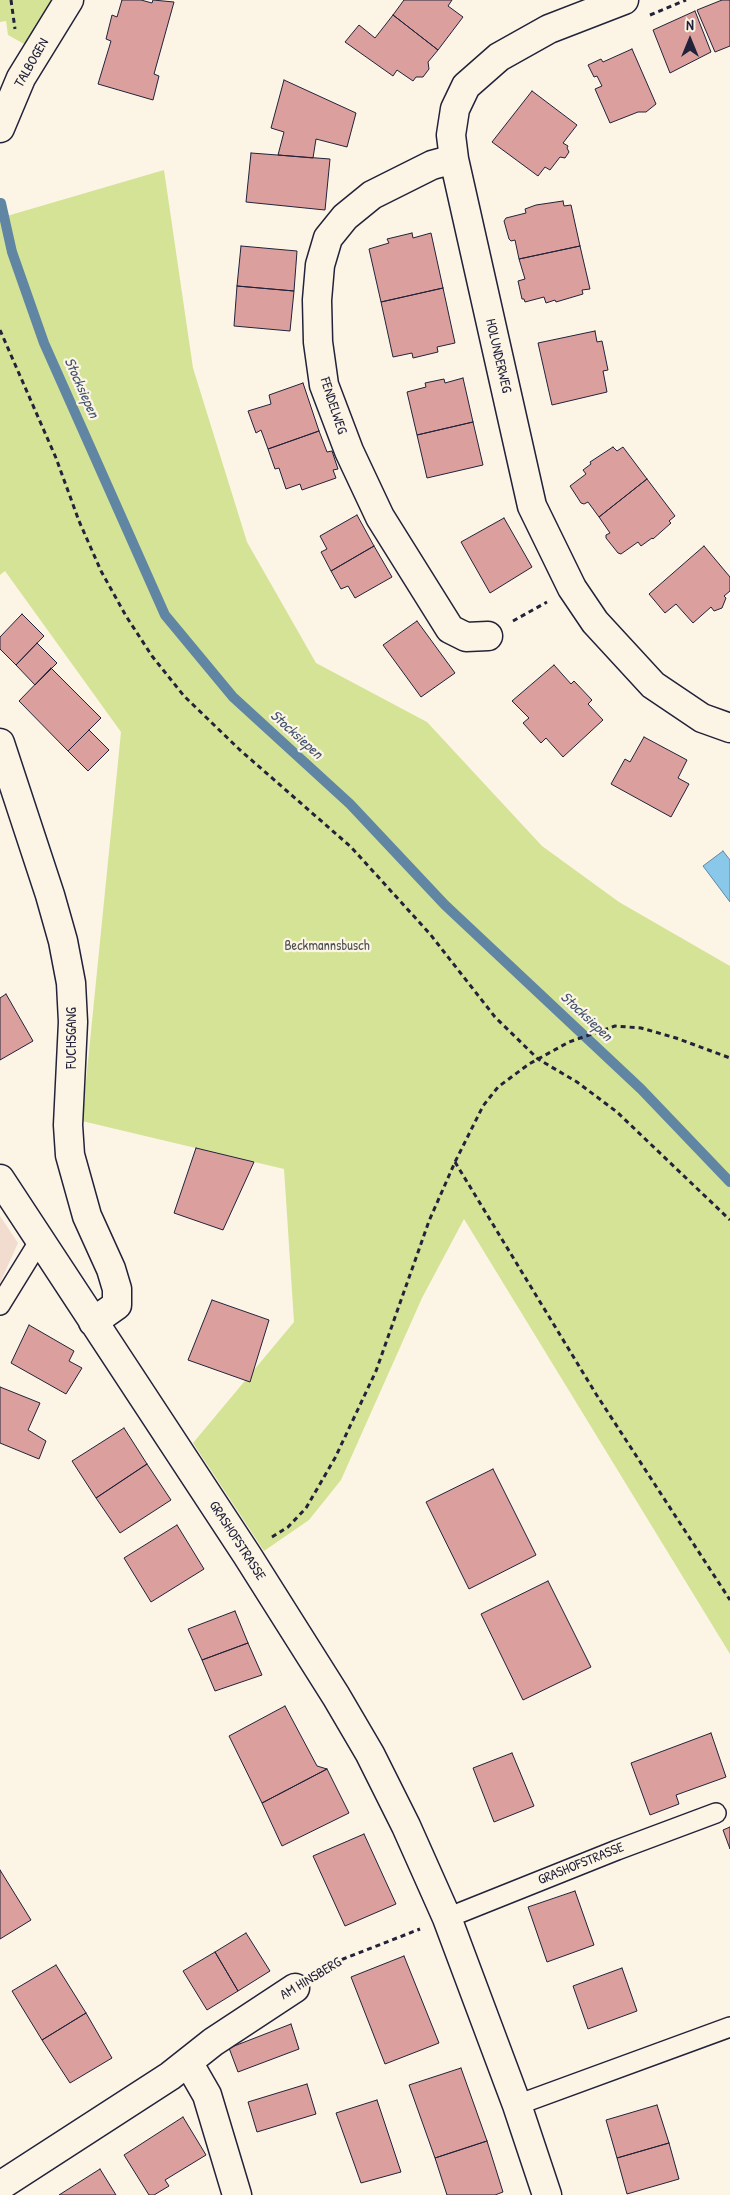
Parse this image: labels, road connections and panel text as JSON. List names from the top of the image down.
{
  "streets": {
    "street": [
      "TALBOGEN",
      "HOLUNDERWEG",
      "FENDELWEG",
      "FUCHSGANG",
      "GRASHOFSTRASSE",
      "AM HINSBERG"
    ]
  },
  "crossings": [
    ["HOLUNDERWEG", "FENDELWEG"],
    ["FUCHSGANG", "GRASHOFSTRASSE"],
    ["GRASHOFSTRASSE", "AM HINSBERG"]
  ],
  "water": ["Stocksiepen"],
  "parks": ["Beckmannsbusch"],
  "north": "top"
}
